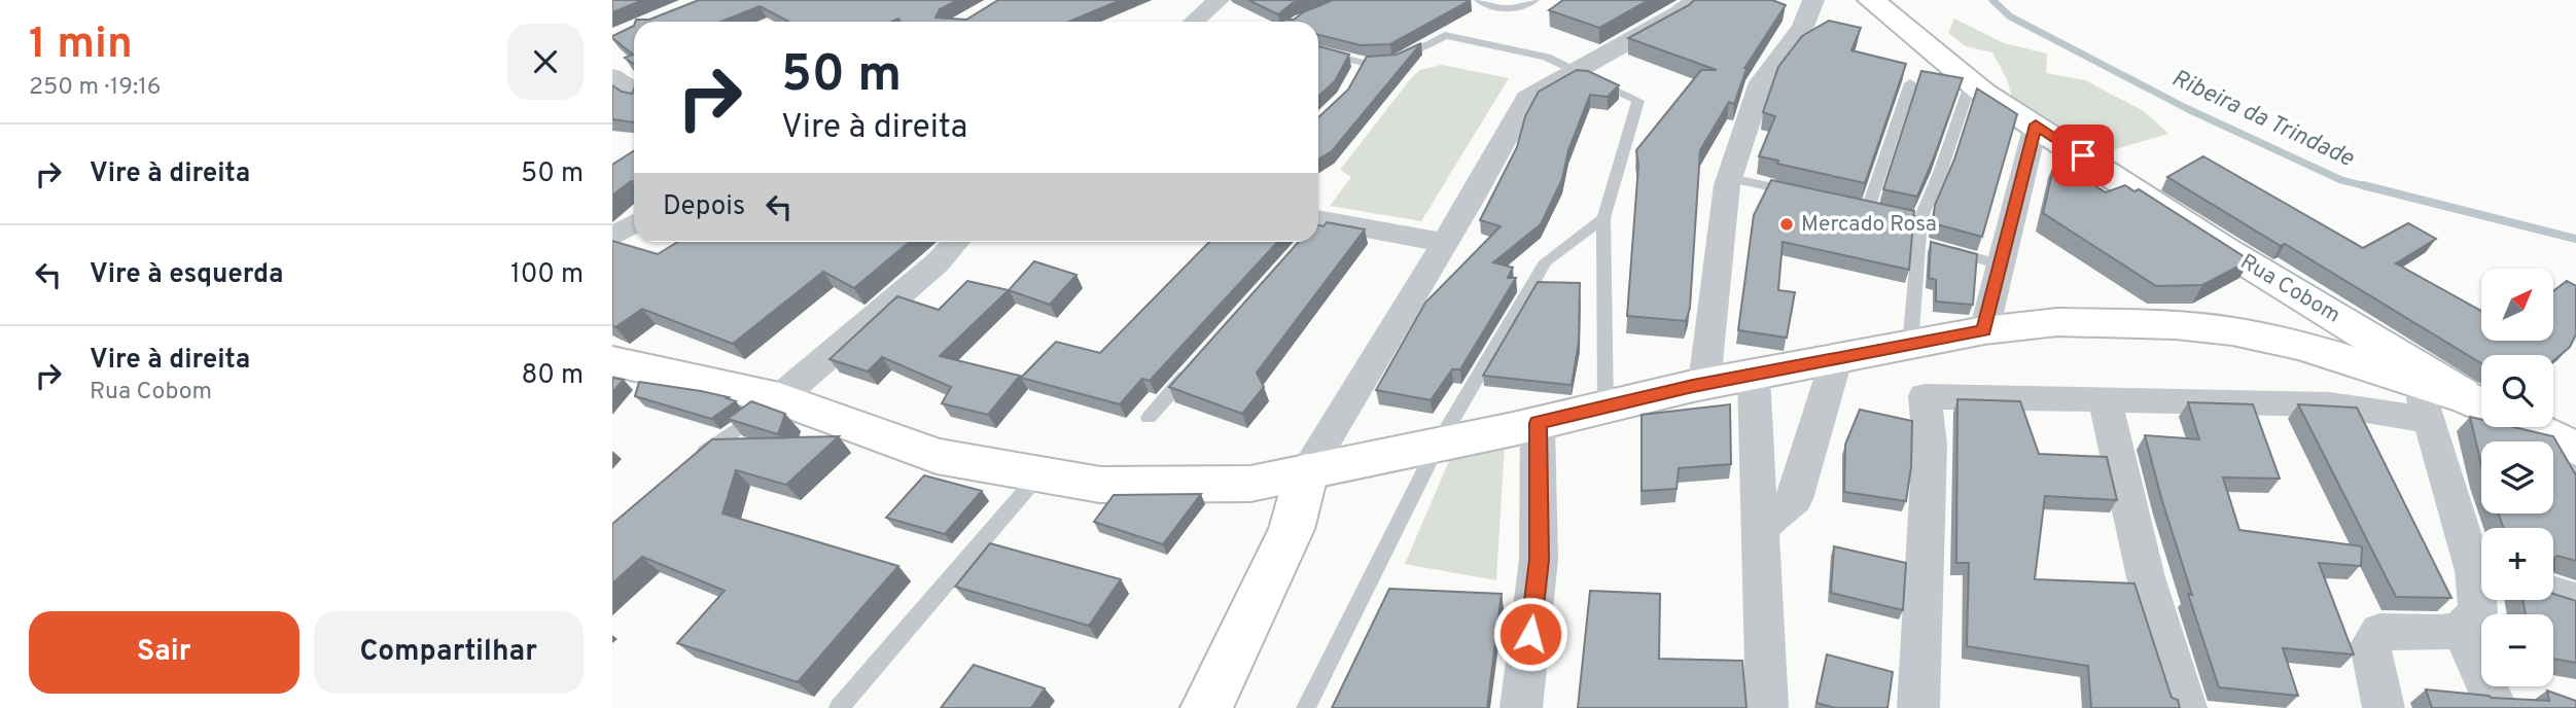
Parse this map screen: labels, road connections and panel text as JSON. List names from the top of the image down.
{
  "streets": {
    "main road": ["Rua Cobom"]
  },
  "water": ["Ribeira da Trindade"],
  "places": ["Mercado Rosa"],
  "north": "top right",
  "page": {
    "heading": ["1 min", "250 m · 19:16"],
    "turn": ["50 m", "Vire à direita"],
    "list": [
      {
        "name": "Vire à direita",
        "value": "50 m"
      },
      {
        "name": "Vire à esquerda",
        "value": "100 m"
      },
      {
        "name": "Vire à direita",
        "note": "Rua Cobom",
        "value": "80 m"
      }
    ],
    "then": "Depois",
    "map_buttons": ["+", "−"],
    "buttons": ["Sair", "Compartilhar"]
  }
}
